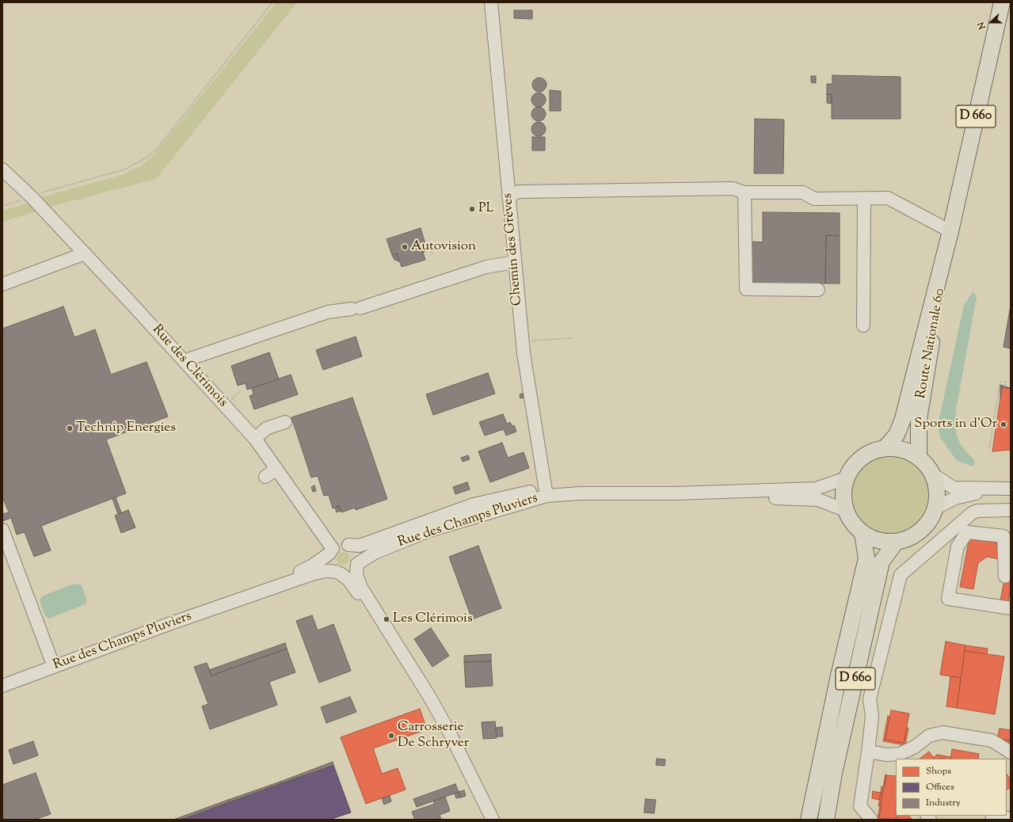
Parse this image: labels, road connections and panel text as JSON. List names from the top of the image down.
{
  "streets": {
    "main road": ["D 660", "Route Nationale 60"],
    "street": ["Chemin des Grèves", "Rue des Clérimois", "Rue des Champs Pluviers"]
  },
  "crossings": [
    ["D 660", "Route Nationale 60"],
    ["Chemin des Grèves", "Rue des Champs Pluviers"],
    ["Rue des Clérimois", "Rue des Champs Pluviers"]
  ],
  "places": [
    "PL",
    "Autovision",
    "Sports in d’Or",
    "Technip Energies",
    "Les Clérimois",
    "Carrosserie De Schryver"
  ],
  "legend": ["Shops", "Offices", "Industry"],
  "north": "left"
}
